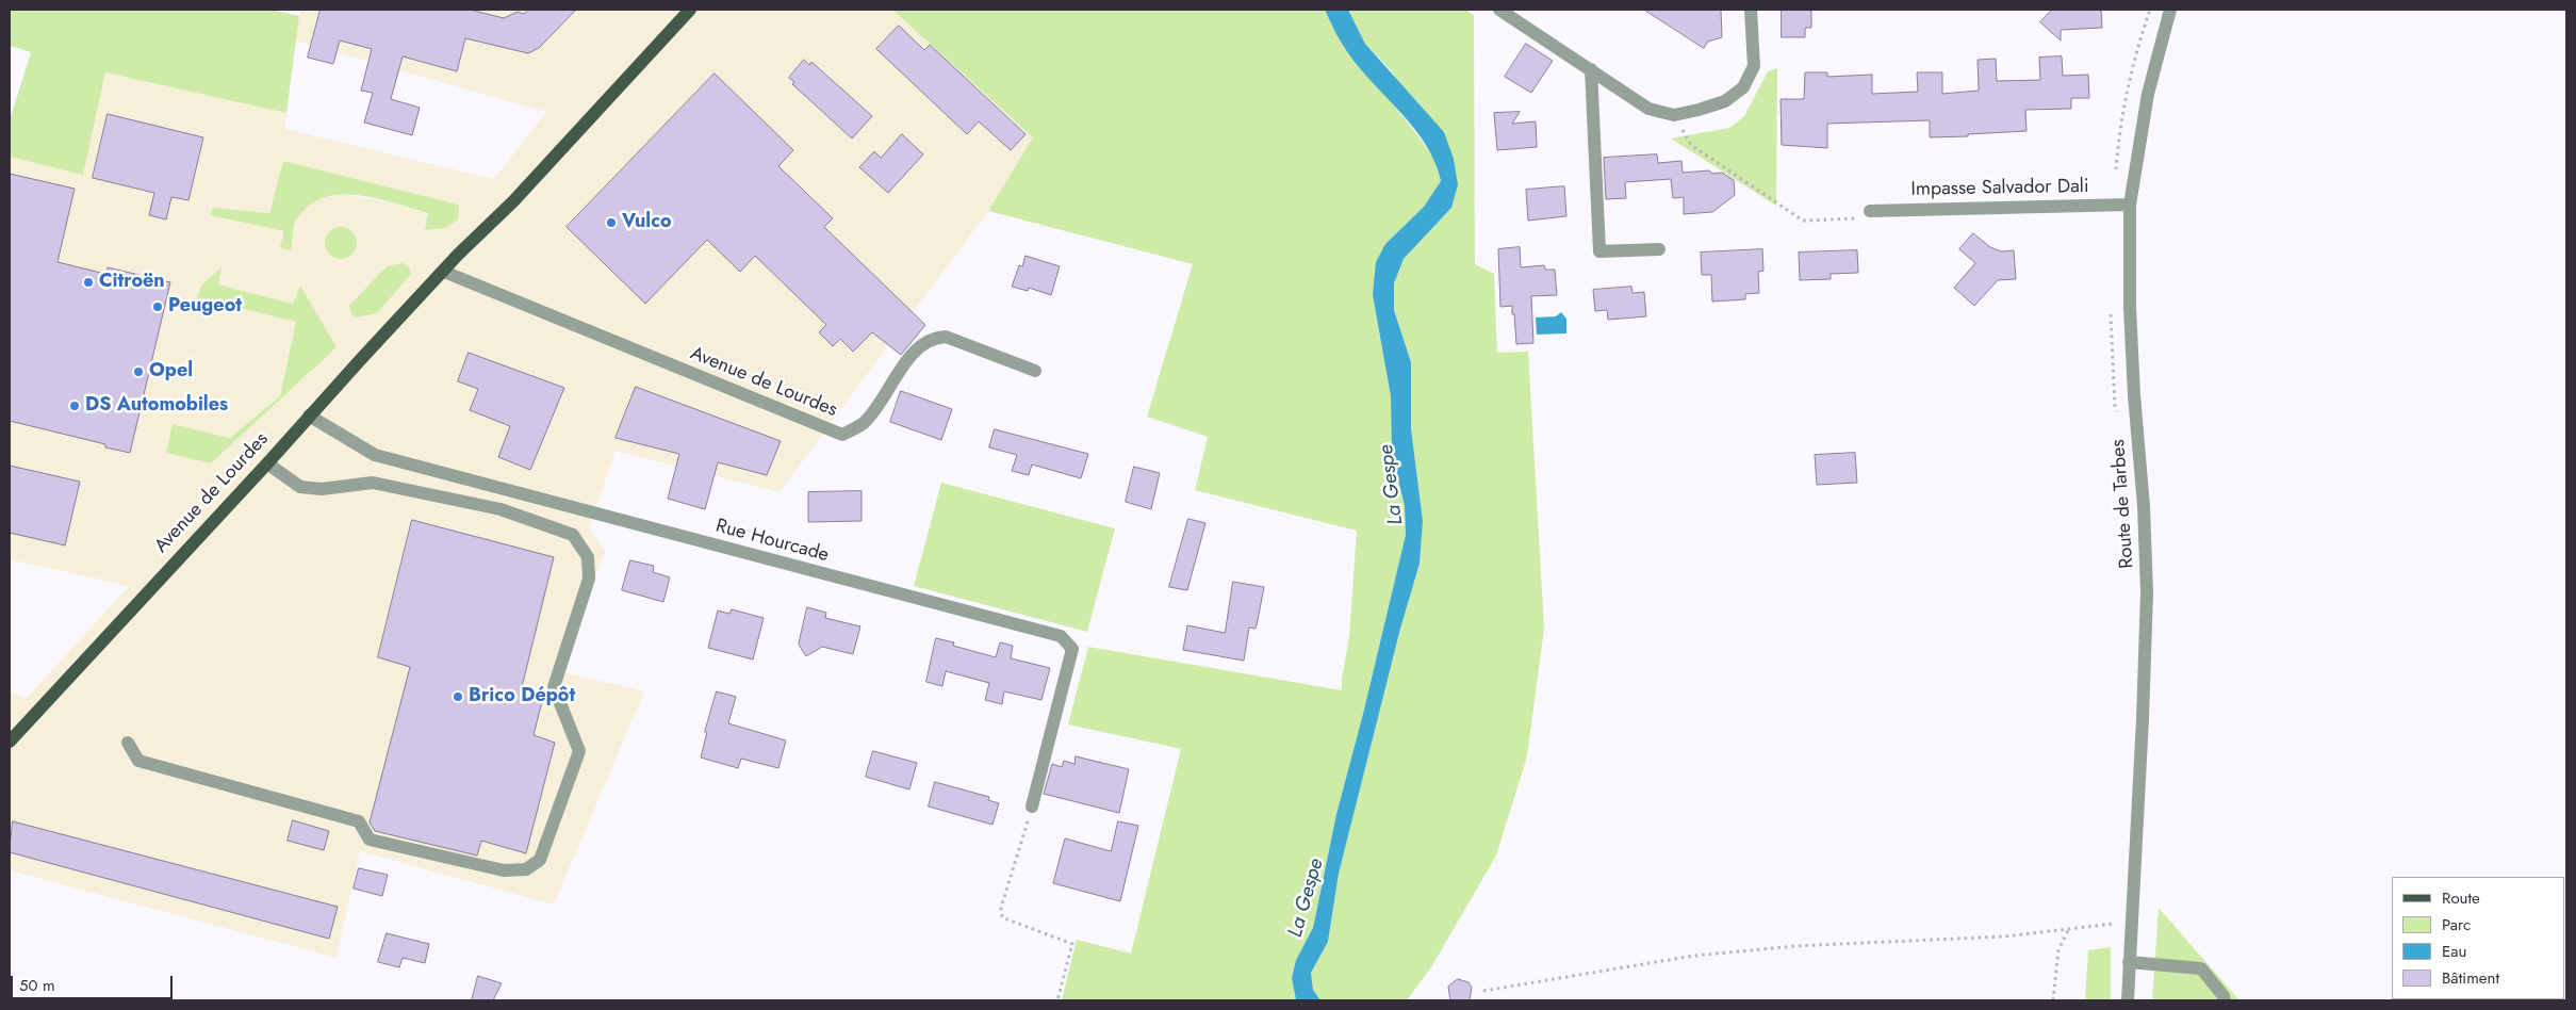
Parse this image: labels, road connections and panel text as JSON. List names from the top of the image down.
{
  "streets": {
    "main road": ["Avenue de Lourdes"],
    "street": ["Impasse Salvador Dali", "Route de Tarbes", "Rue Hourcade"]
  },
  "crossings": [
    ["Impasse Salvador Dali", "Route de Tarbes"],
    ["Avenue de Lourdes", "Rue Hourcade"]
  ],
  "water": ["La Gespe"],
  "places": [
    "Vulco",
    "Citroën",
    "Peugeot",
    "Opel",
    "DS Automobiles",
    "Brico Dépôt"
  ],
  "legend": [
    "Route",
    "Parc",
    "Eau",
    "Bâtiment"
  ],
  "scale_bar": "50 m"
}
